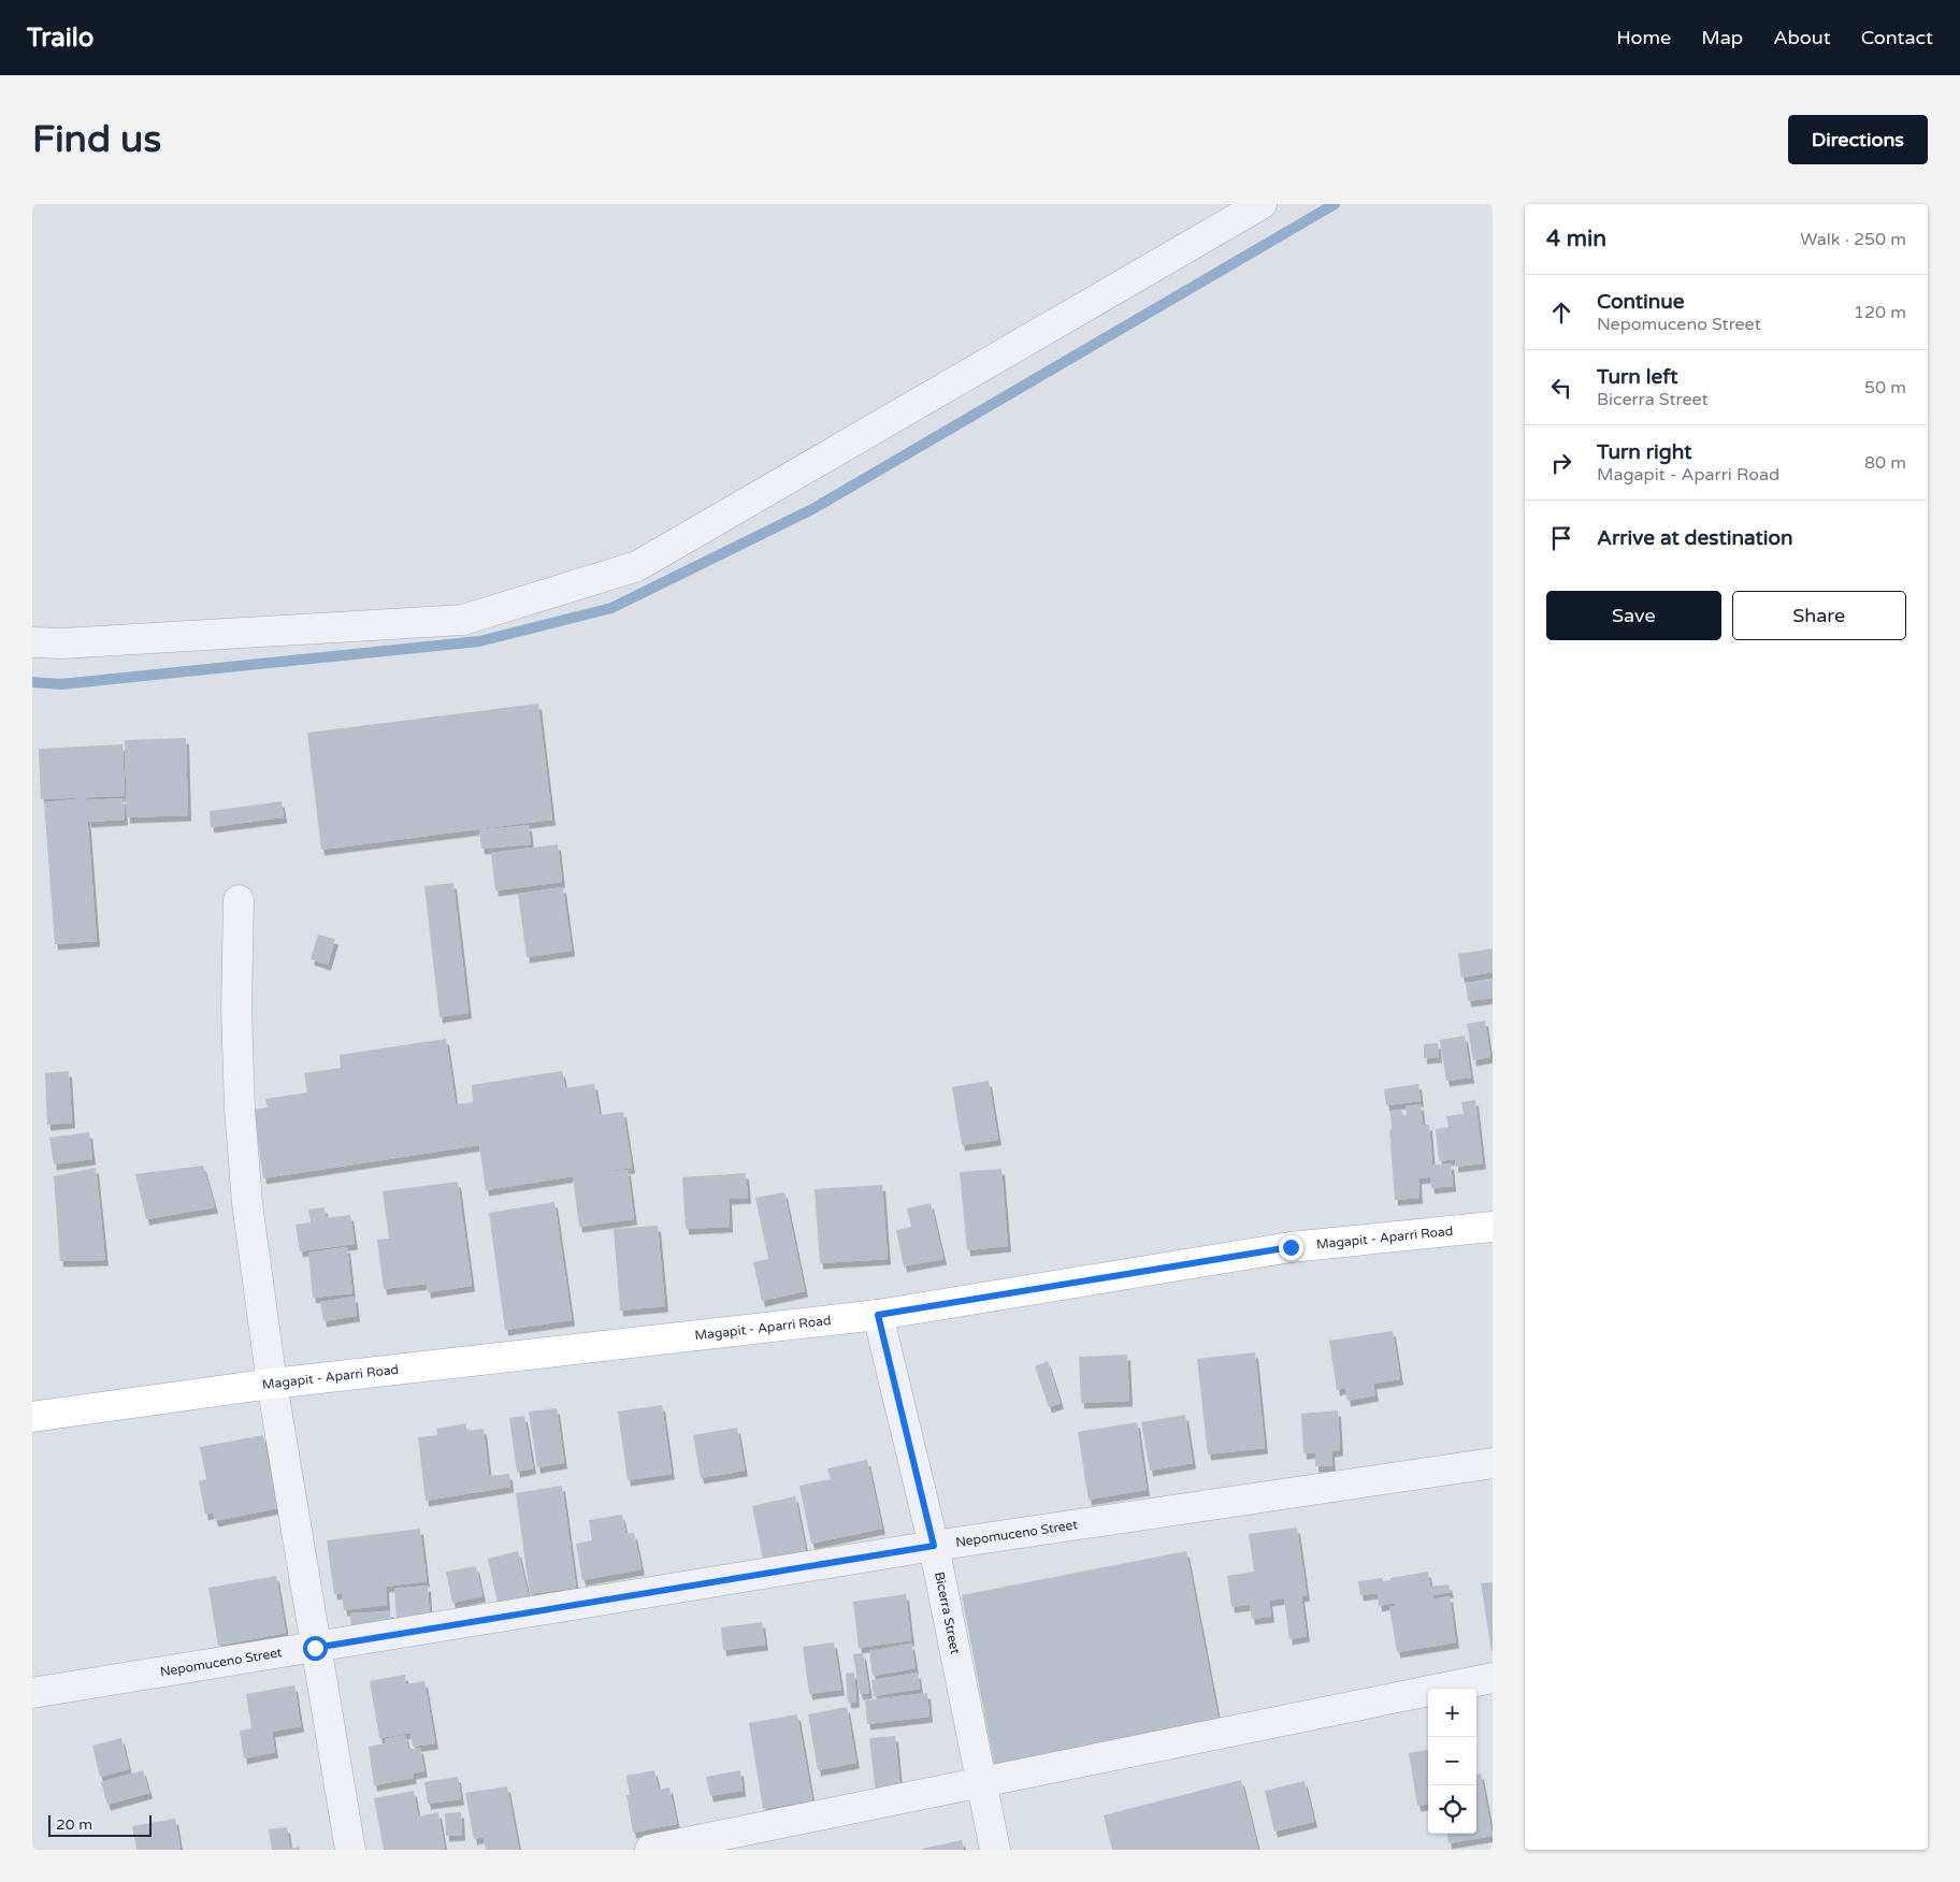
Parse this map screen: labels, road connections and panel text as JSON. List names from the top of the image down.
{
  "streets": {
    "main road": ["Magapit - Aparri Road"],
    "street": ["Nepomuceno Street", "Bicerra Street"]
  },
  "crossings": [
    ["Magapit - Aparri Road", "Bicerra Street"],
    ["Nepomuceno Street", "Bicerra Street"]
  ],
  "scale_bar": "20 m",
  "page": {
    "header": "Trailo",
    "nav": [
      "Home",
      "Map",
      "About",
      "Contact"
    ],
    "buttons": [
      "Directions",
      ["Save", "Share"]
    ],
    "title": "Find us",
    "heading": ["4 min", "Walk · 250 m"],
    "list": [
      ["Continue", "Nepomuceno Street", "120 m"],
      ["Turn left", "Bicerra Street", "50 m"],
      ["Turn right", "Magapit - Aparri Road", "80 m"],
      "Arrive at destination"
    ],
    "map_buttons": ["+", "−"],
    "scale": "20 m"
  }
}
